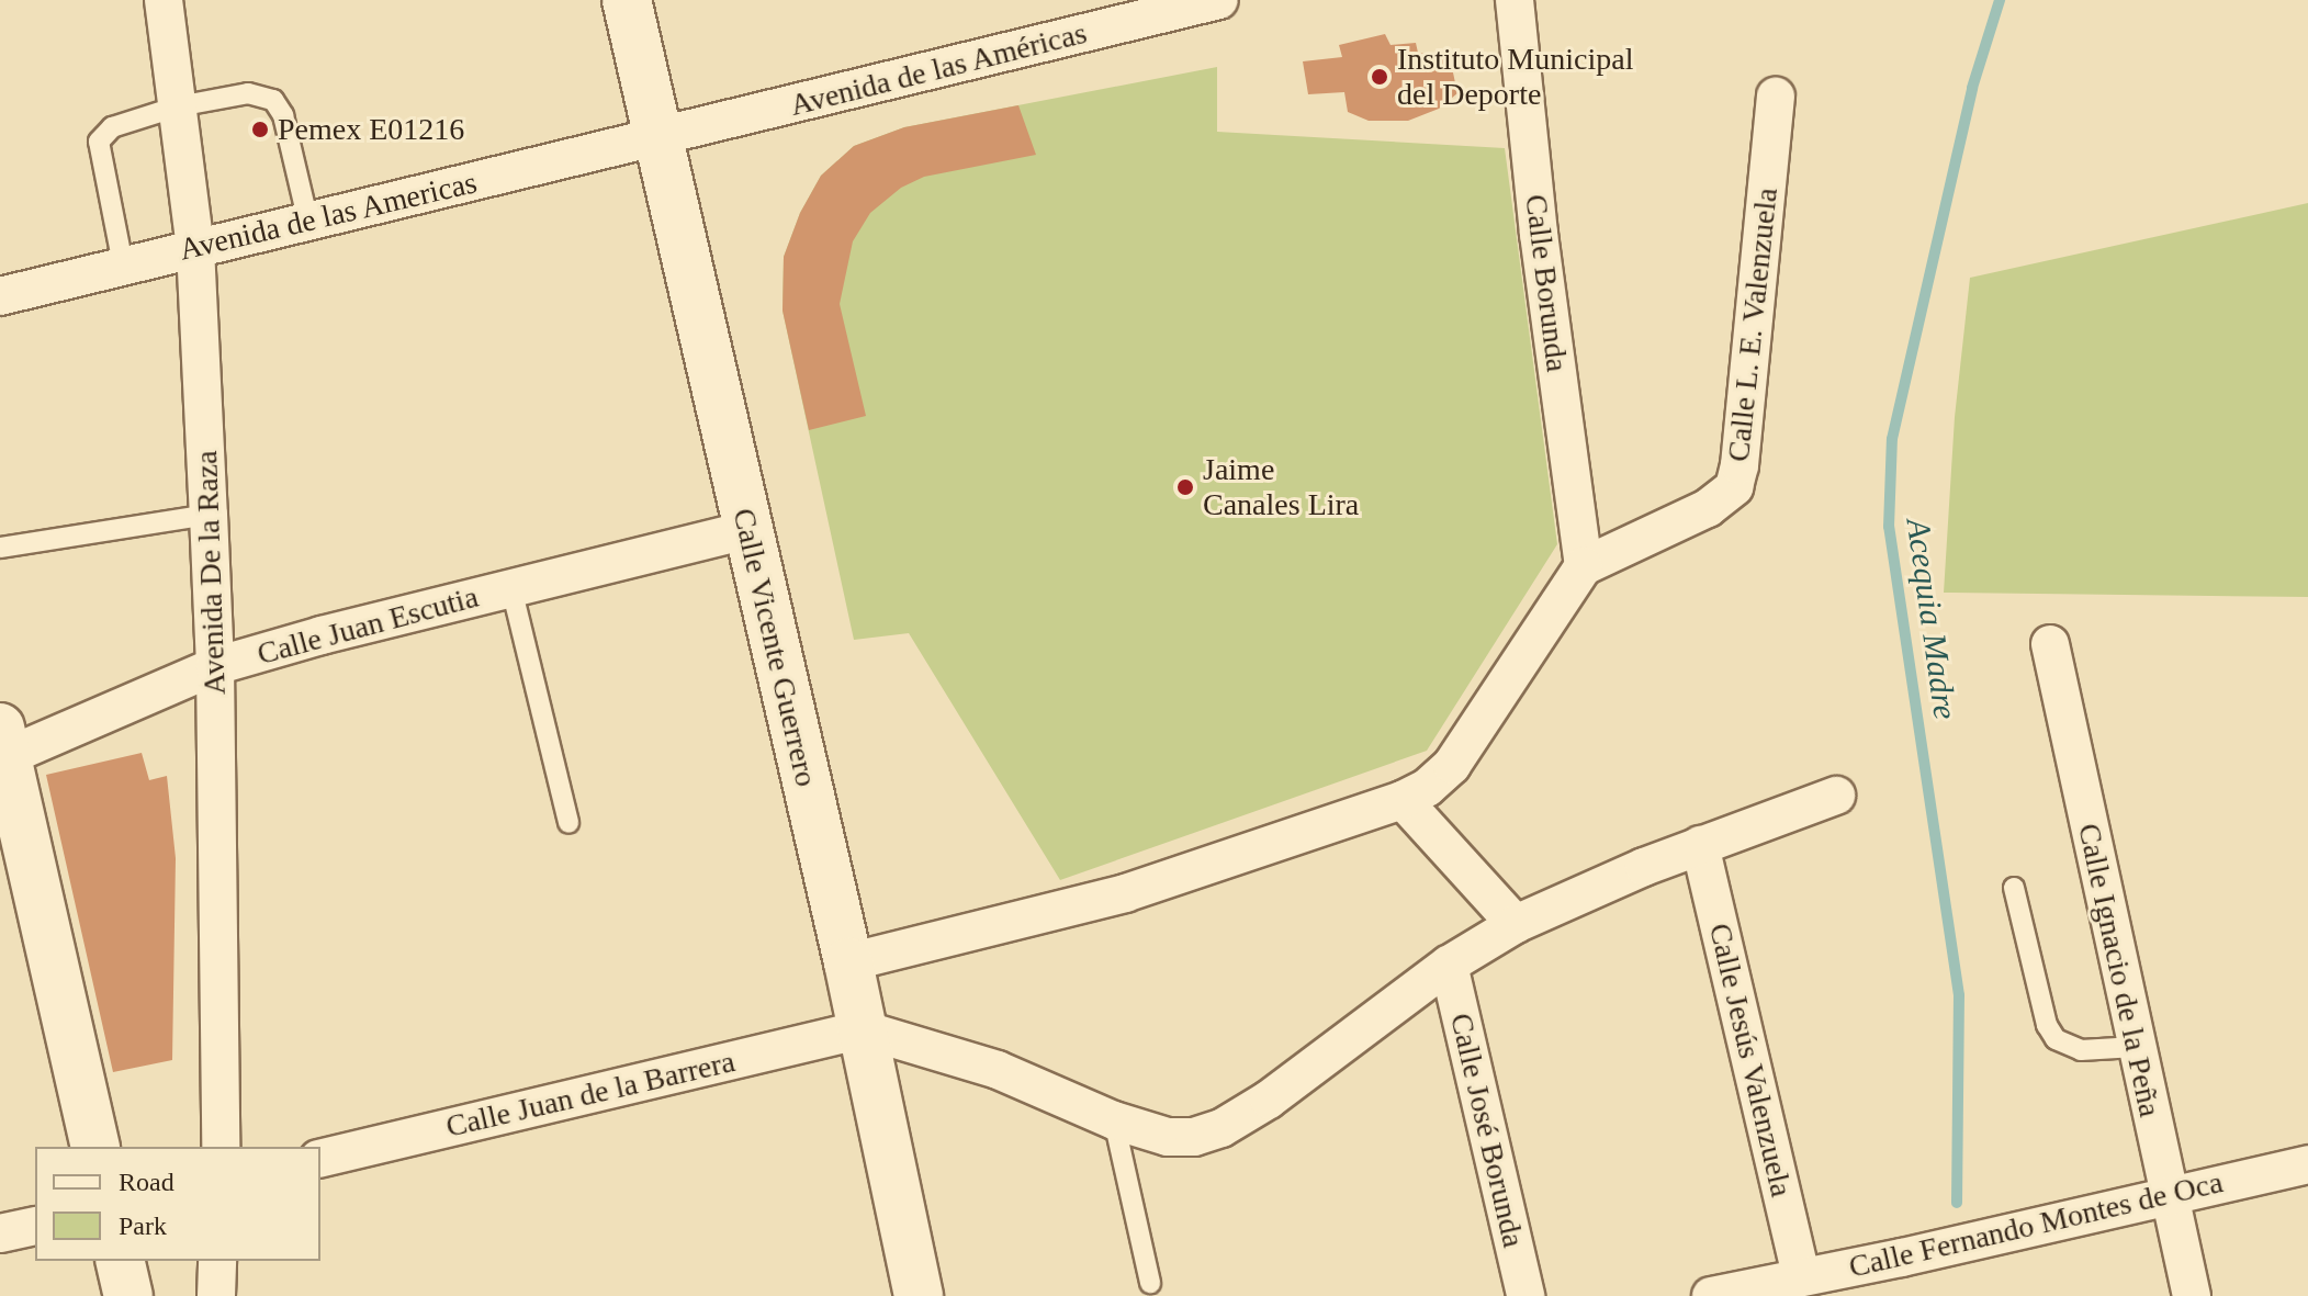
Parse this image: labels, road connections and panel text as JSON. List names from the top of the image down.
{
  "streets": {
    "main road": ["Calle Vicente Guerrero"],
    "street": [
      "Avenida de las Américas",
      "Avenida de las Americas",
      "Calle Borunda",
      "Calle L. E. Valenzuela",
      "Avenida De la Raza",
      "Calle Juan Escutia",
      "Calle Ignacio de la Peña",
      "Calle Jesús Valenzuela",
      "Calle Juan de la Barrera",
      "Calle José Borunda",
      "Calle Fernando Montes de Oca"
    ]
  },
  "crossings": [
    ["Avenida de las Américas", "Avenida de las Americas"],
    ["Avenida de las Américas", "Calle Vicente Guerrero"],
    ["Avenida de las Americas", "Avenida De la Raza"],
    ["Avenida de las Americas", "Calle Vicente Guerrero"],
    ["Calle Borunda", "Calle L. E. Valenzuela"],
    ["Avenida De la Raza", "Calle Juan Escutia"],
    ["Calle Juan Escutia", "Calle Vicente Guerrero"],
    ["Calle Vicente Guerrero", "Calle Juan de la Barrera"],
    ["Calle Ignacio de la Peña", "Calle Fernando Montes de Oca"],
    ["Calle Jesús Valenzuela", "Calle Fernando Montes de Oca"]
  ],
  "water": ["Acequia Madre"],
  "places": ["Instituto Municipal del Deporte", "Pemex E01216", "Jaime Canales Lira"],
  "legend": ["Road", "Park"]
}
